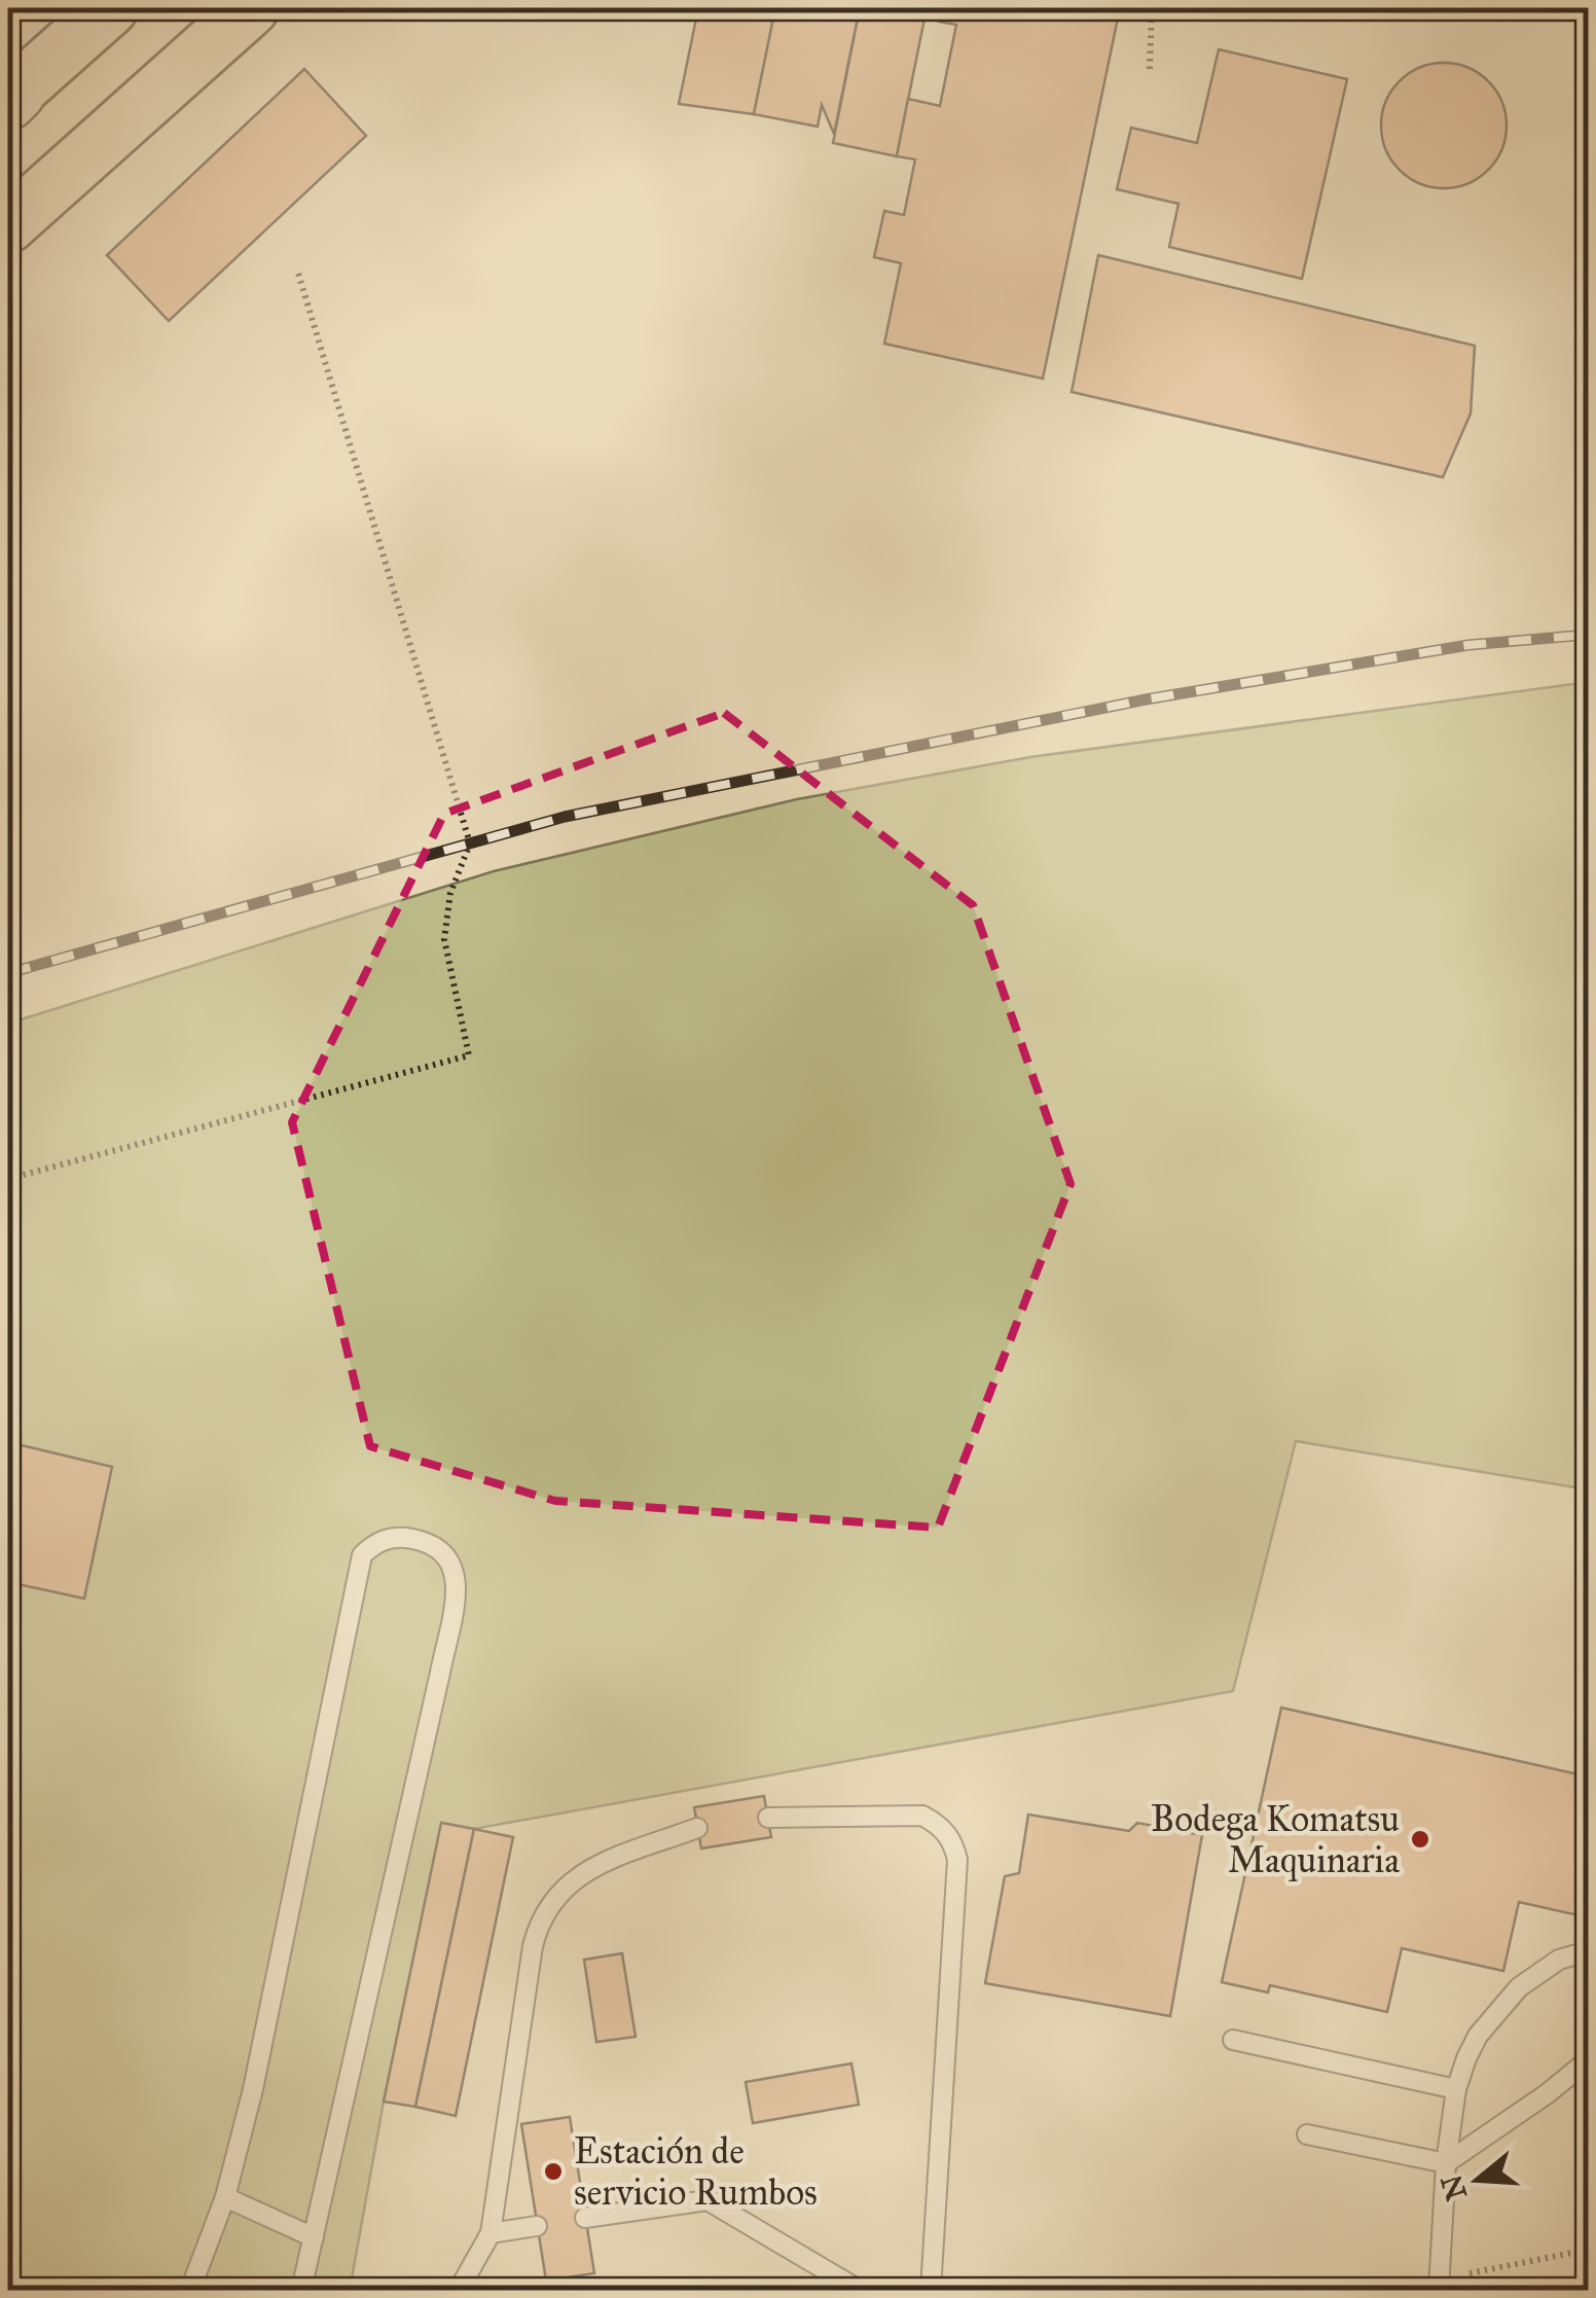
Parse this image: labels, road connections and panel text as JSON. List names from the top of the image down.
{
  "places": ["Bodega Komatsu Maquinaria", "Estación de servicio Rumbos"],
  "north": "left"
}
